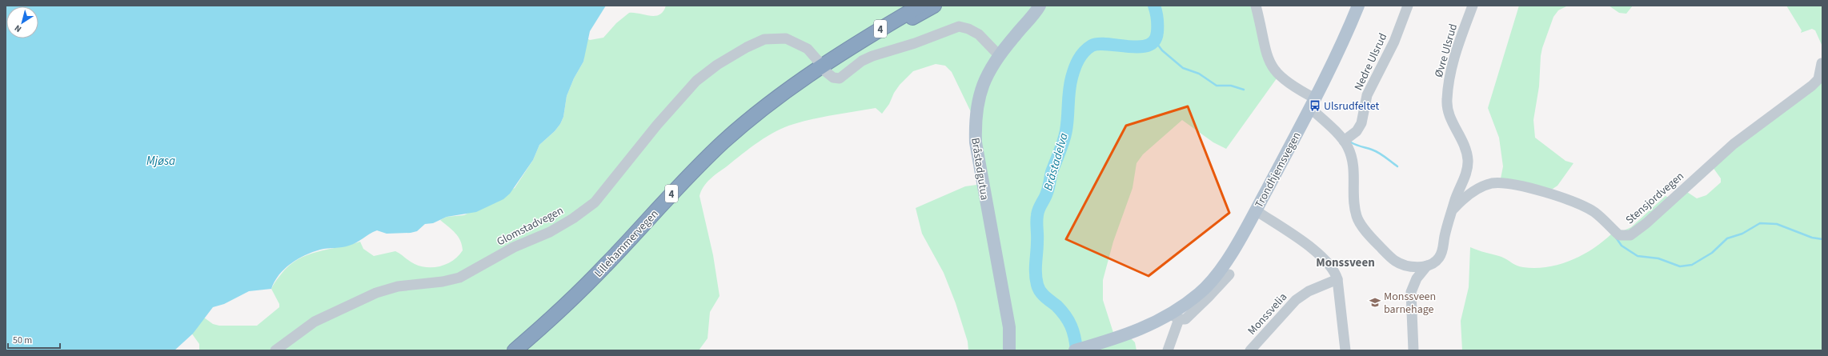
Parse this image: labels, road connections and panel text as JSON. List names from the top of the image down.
{
  "streets": {
    "highway": ["4", "Lillehammervegen"],
    "main road": ["Bråstadgutua", "Trondhjemsvegen"],
    "street": [
      "Øvre Ulsrud",
      "Nedre Ulsrud",
      "Stensjordvegen",
      "Glomstadvegen",
      "Monssvelia"
    ]
  },
  "crossings": [
    ["Øvre Ulsrud", "Stensjordvegen"]
  ],
  "districts": ["Monssveen"],
  "water": ["Mjøsa", "Bråstadelva"],
  "places": {
    "bus stop": ["Ulsrudfeltet"],
    "school or university": ["Monssveen barnehage"]
  },
  "scale_bar": "50 m",
  "north": "bottom left"
}
